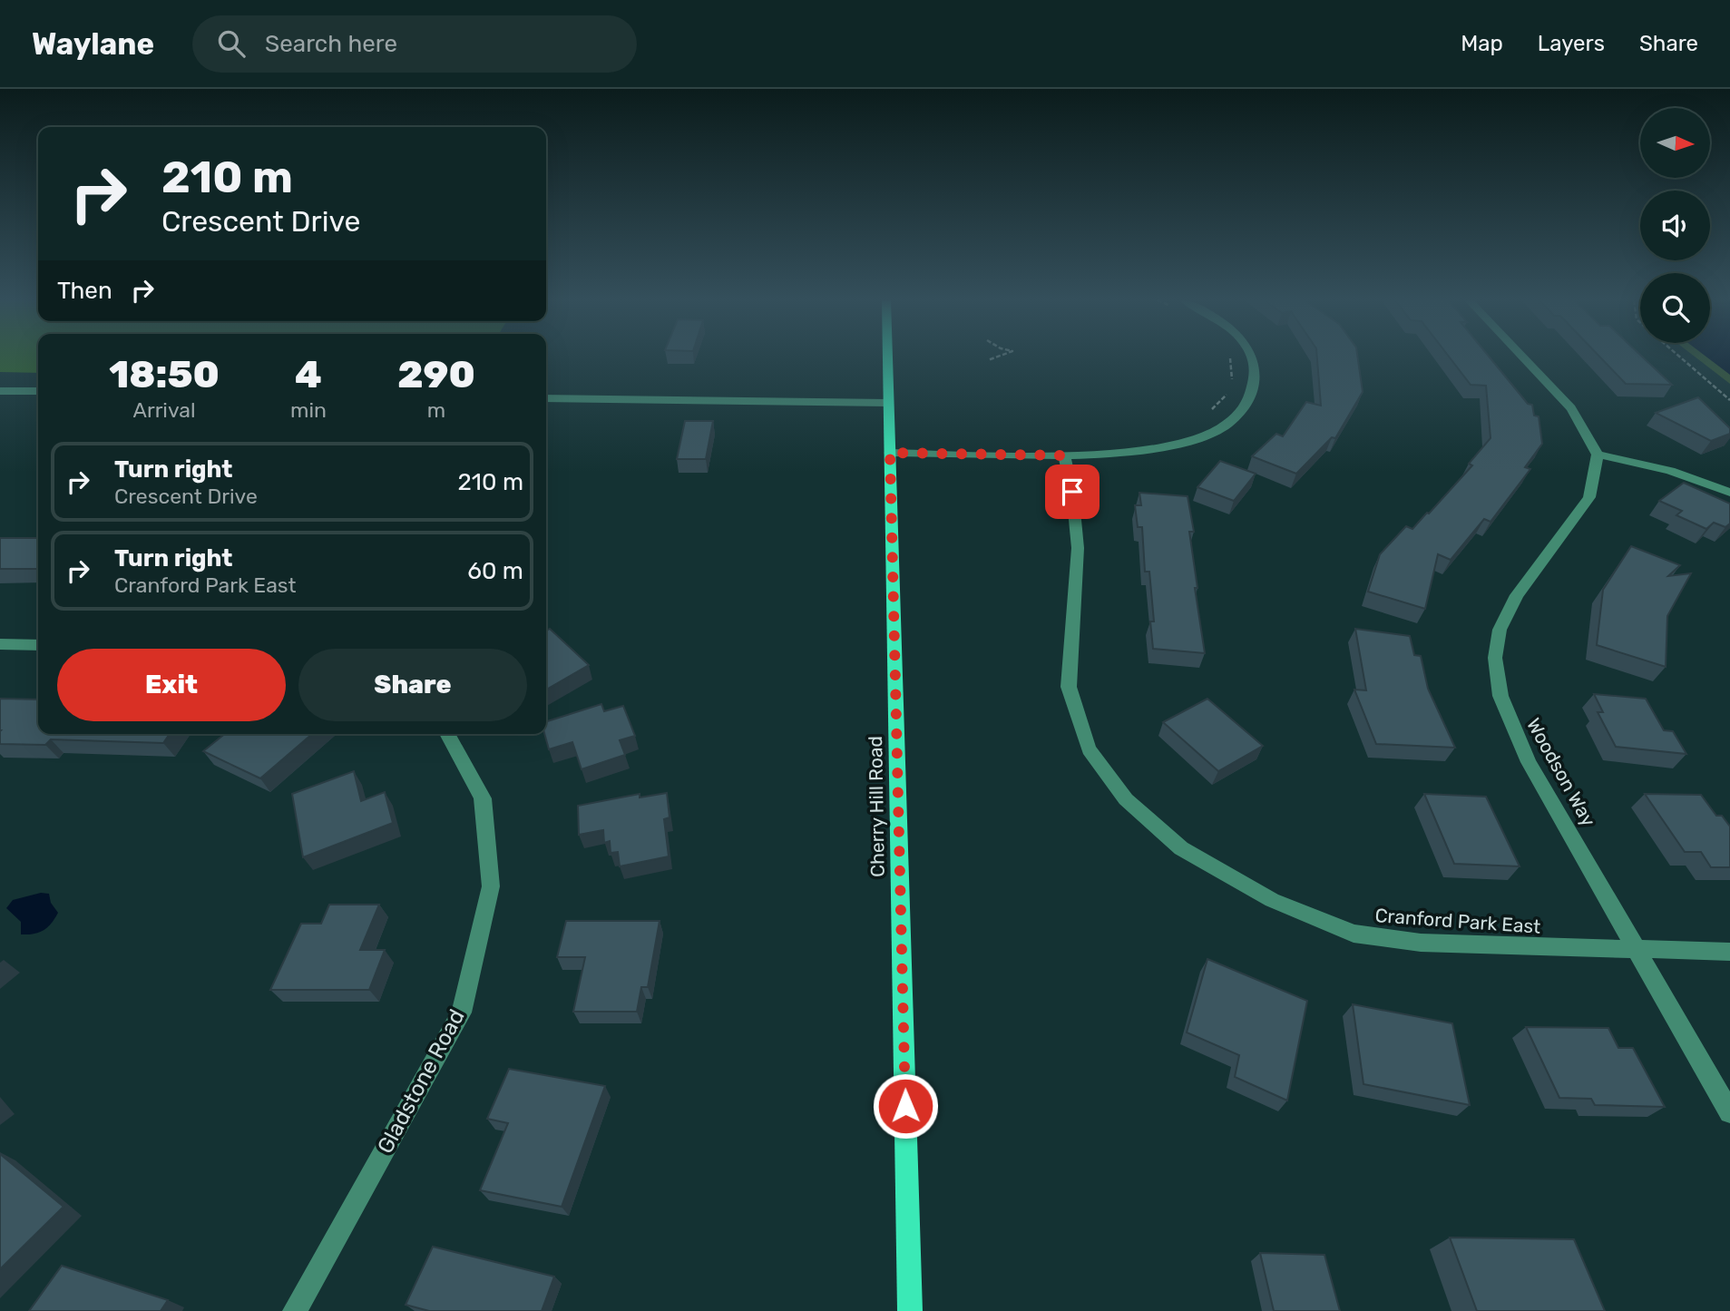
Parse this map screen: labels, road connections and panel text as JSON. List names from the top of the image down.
{
  "streets": {
    "main road": ["Cherry Hill Road"],
    "street": ["Woodson Way", "Cranford Park East", "Gladstone Road"]
  },
  "crossings": [
    ["Woodson Way", "Cranford Park East"]
  ],
  "north": "right",
  "page": {
    "header": "Waylane",
    "search": "Search here",
    "nav": ["Map", "Layers", "Share"],
    "turn": ["210 m", "Crescent Drive"],
    "then": "Then",
    "eta": [
      "18:50",
      "Arrival",
      "4",
      "min",
      "290",
      "m"
    ],
    "list": [
      {
        "name": "Turn right",
        "note": "Crescent Drive",
        "value": "210 m"
      },
      {
        "name": "Turn right",
        "note": "Cranford Park East",
        "value": "60 m"
      }
    ],
    "buttons": ["Exit", "Share"]
  }
}
